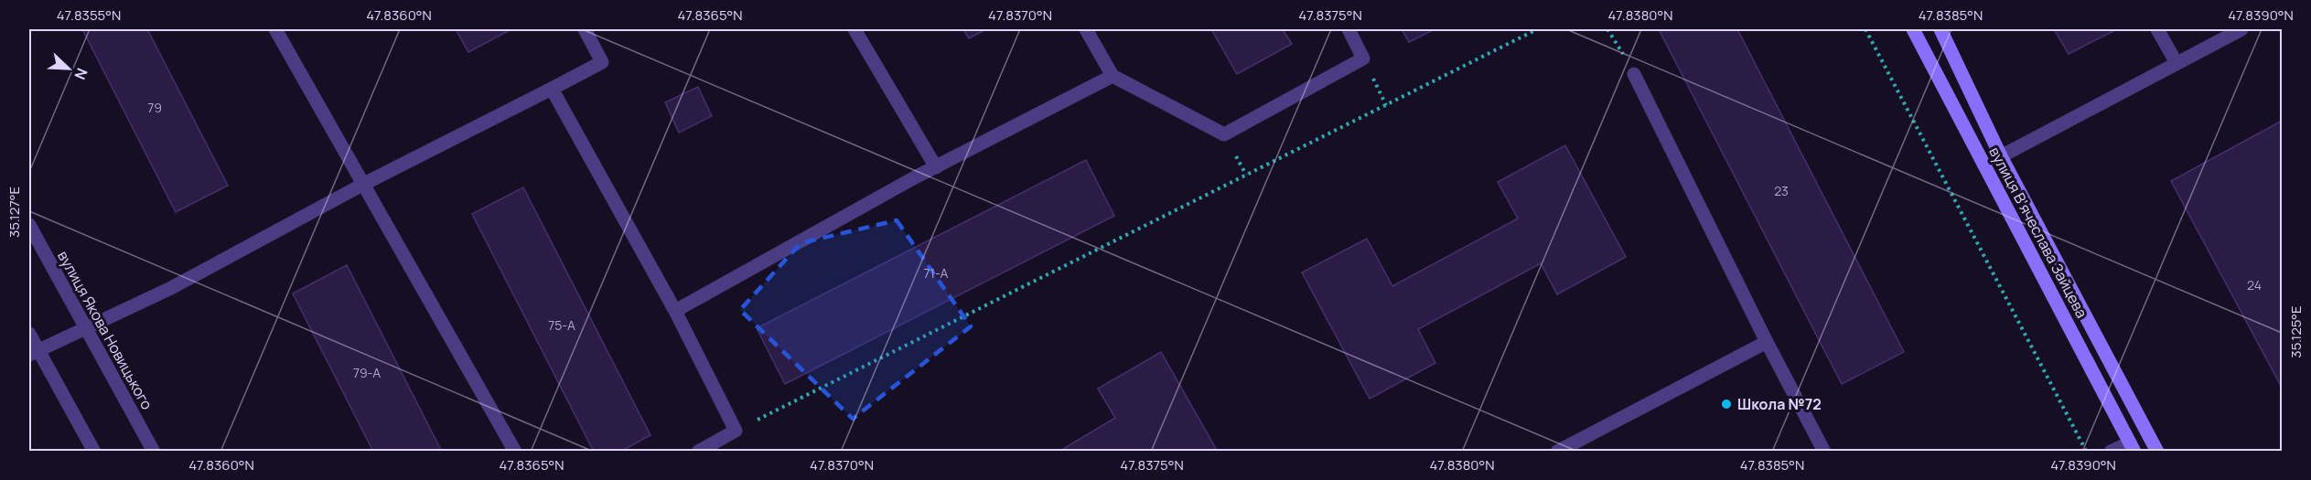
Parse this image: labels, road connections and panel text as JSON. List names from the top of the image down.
{
  "streets": {
    "main road": ["вулиця Вʼячеслава Зайцева"],
    "street": ["вулиця Якова Новицького"]
  },
  "places": ["Школа №72"],
  "house_numbers": [
    "79",
    "23",
    "71-А",
    "24",
    "75-А",
    "79-А"
  ],
  "north": "bottom right",
  "coordinates": [
    "47.8355°N",
    "47.8360°N",
    "47.8365°N",
    "47.8370°N",
    "47.8375°N",
    "47.8380°N",
    "47.8385°N",
    "47.8390°N",
    "35.127°E",
    "35.125°E"
  ]
}
